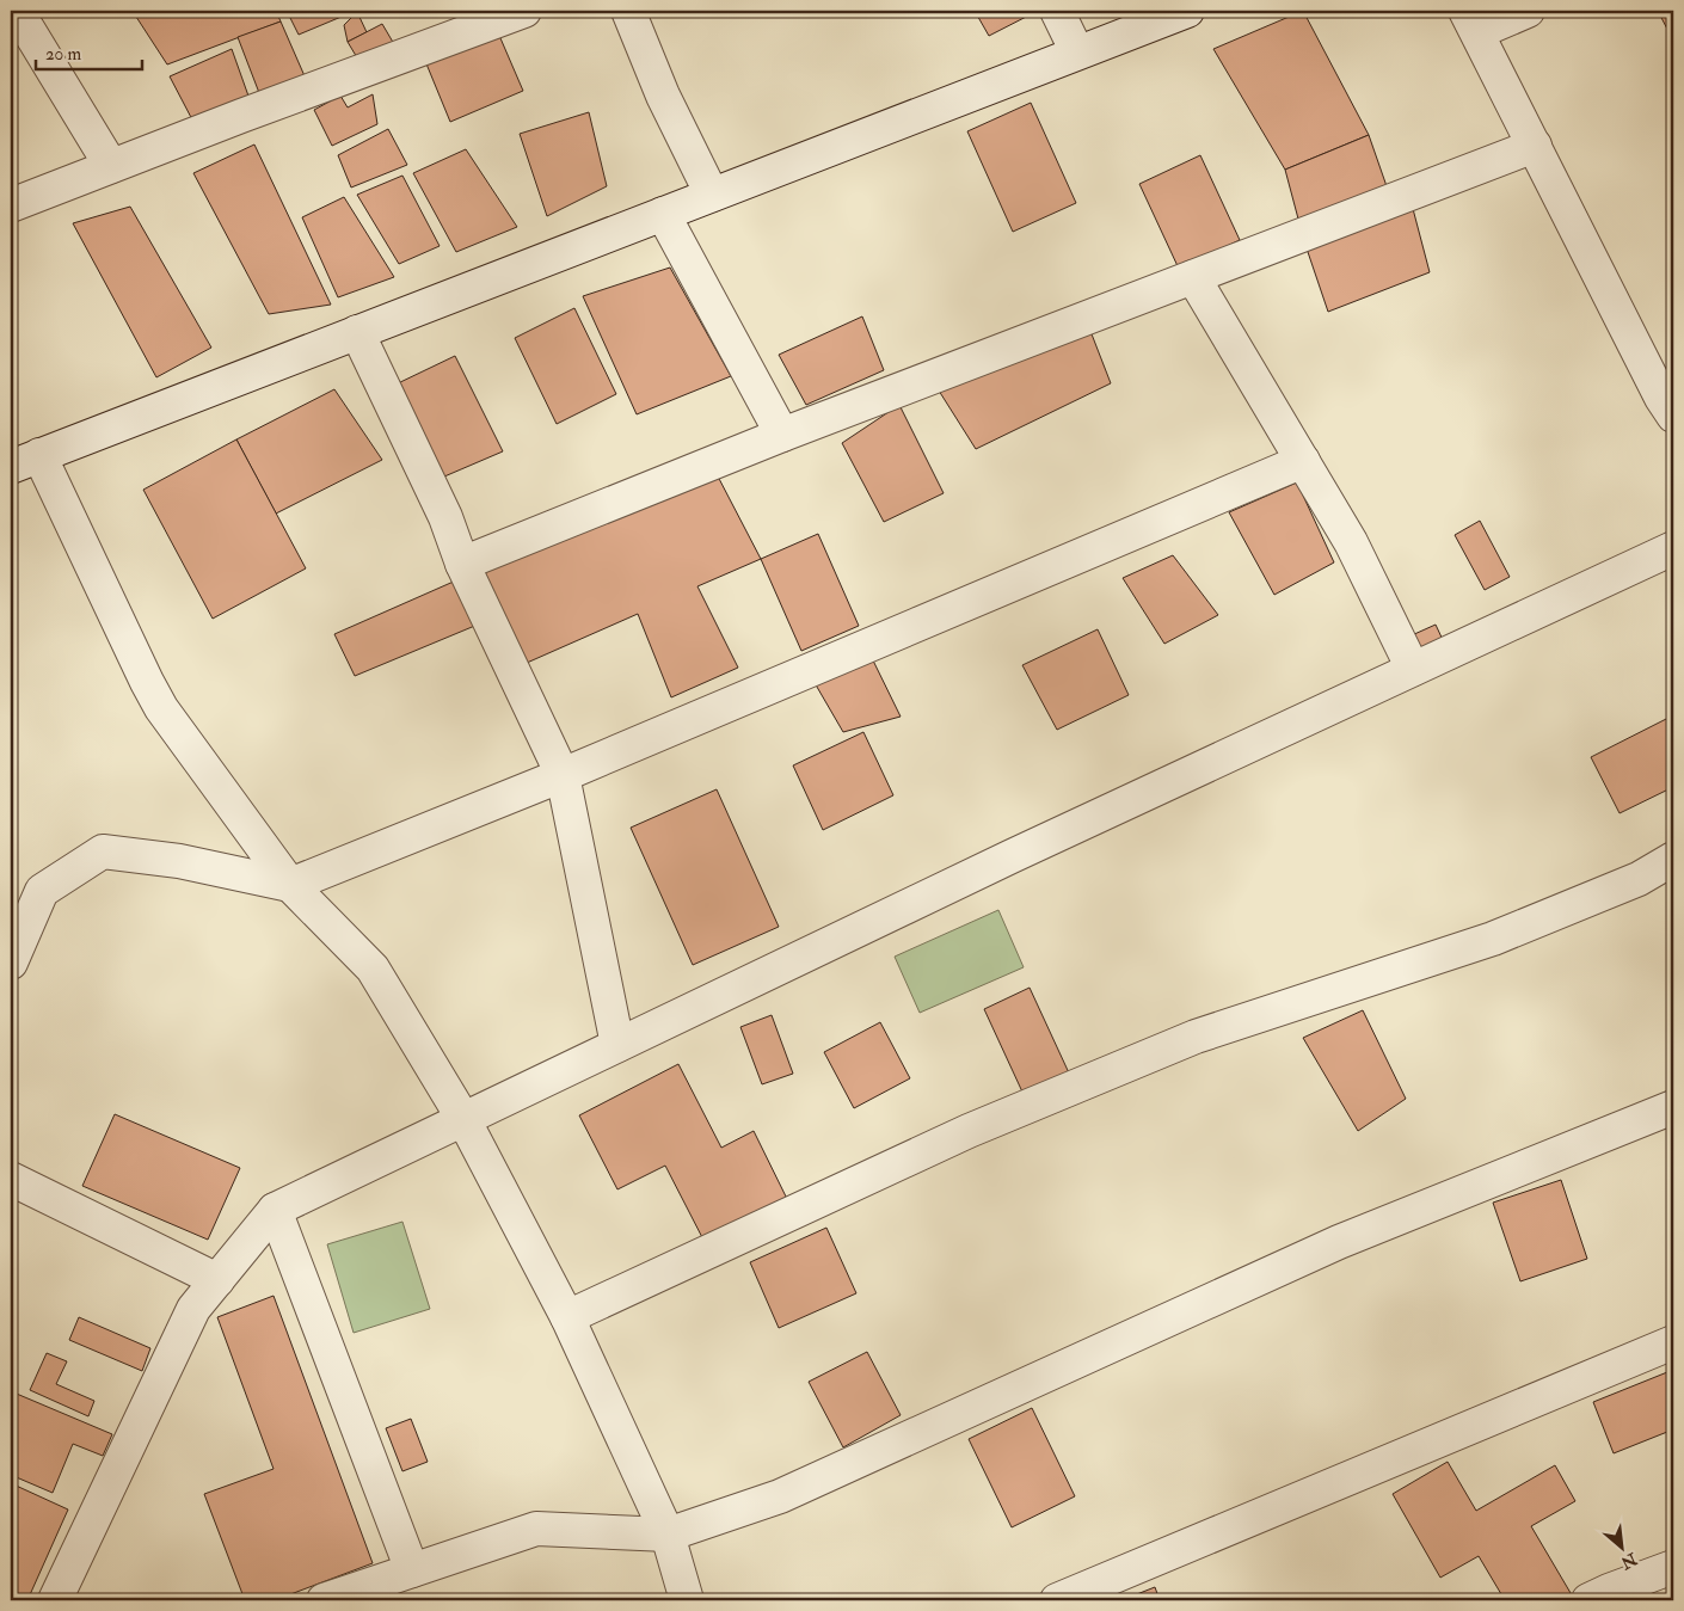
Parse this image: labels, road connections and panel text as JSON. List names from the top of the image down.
{
  "scale_bar": "20 m",
  "north": "bottom right"
}
